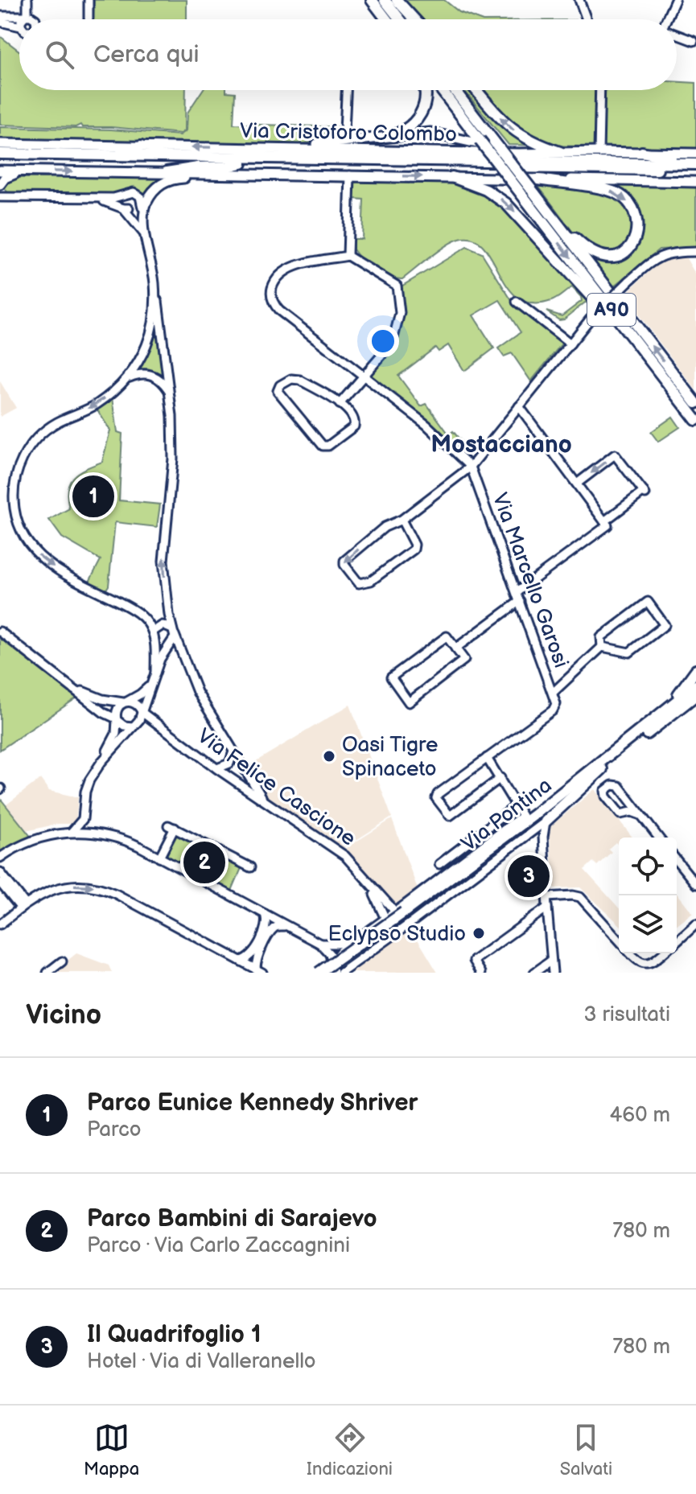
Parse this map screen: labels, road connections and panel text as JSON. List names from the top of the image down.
{
  "streets": {
    "highway": ["Via Cristoforo Colombo", "A90", "Via Pontina"],
    "street": ["Via Marcello Garosi", "Via Felice Cascione"]
  },
  "crossings": [
    ["Via Felice Cascione", "Via Pontina"]
  ],
  "districts": ["Mostacciano"],
  "places": ["Oasi Tigre Spinaceto", "Eclypso Studio"],
  "page": {
    "search": "Cerca qui",
    "pins": ["1", "2", "3"],
    "heading": ["Vicino", "3 risultati"],
    "list": [
      {
        "mark": "1",
        "name": "Parco Eunice Kennedy Shriver",
        "note": "Parco",
        "value": "460 m"
      },
      {
        "mark": "2",
        "name": "Parco Bambini di Sarajevo",
        "note": "Parco · Via Carlo Zaccagnini",
        "value": "780 m"
      },
      {
        "mark": "3",
        "name": "Il Quadrifoglio 1",
        "note": "Hotel · Via di Valleranello",
        "value": "780 m"
      }
    ],
    "nav": ["Mappa", "Indicazioni", "Salvati"]
  }
}
